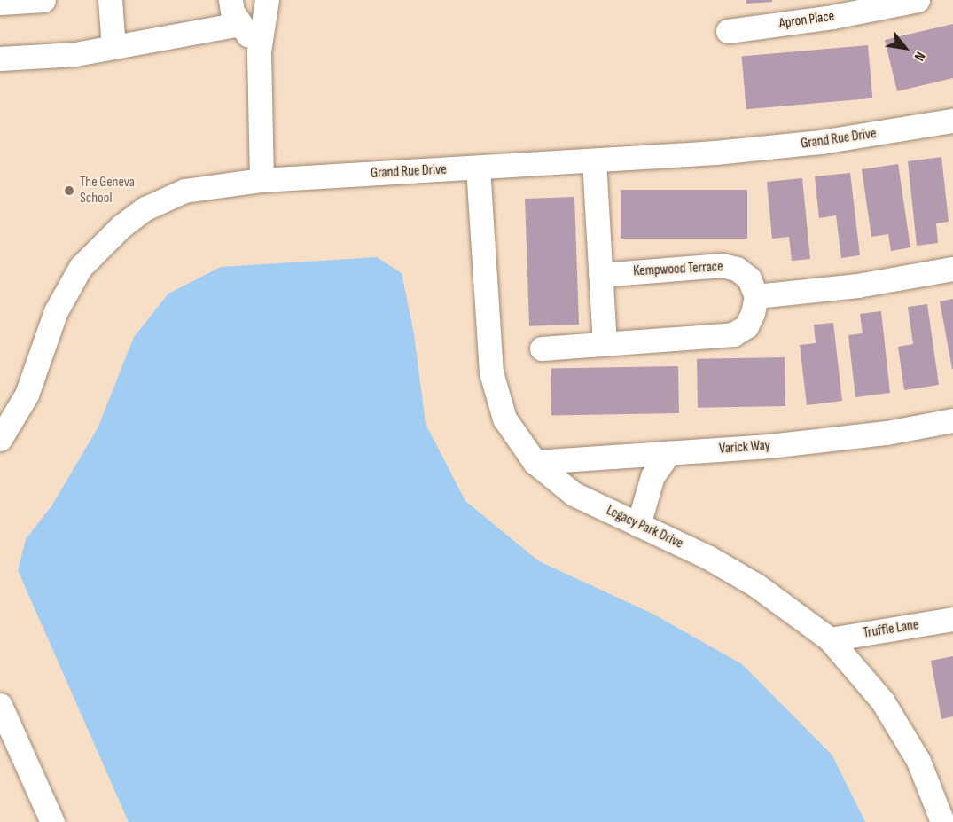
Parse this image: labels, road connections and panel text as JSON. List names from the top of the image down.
{
  "streets": {
    "street": [
      "Apron Place",
      "Grand Rue Drive",
      "Kempwood Terrace",
      "Varick Way",
      "Legacy Park Drive",
      "Truffle Lane"
    ]
  },
  "crossings": [
    ["Grand Rue Drive", "Legacy Park Drive"],
    ["Varick Way", "Legacy Park Drive"],
    ["Legacy Park Drive", "Truffle Lane"]
  ],
  "places": ["The Geneva School"],
  "north": "bottom right"
}
